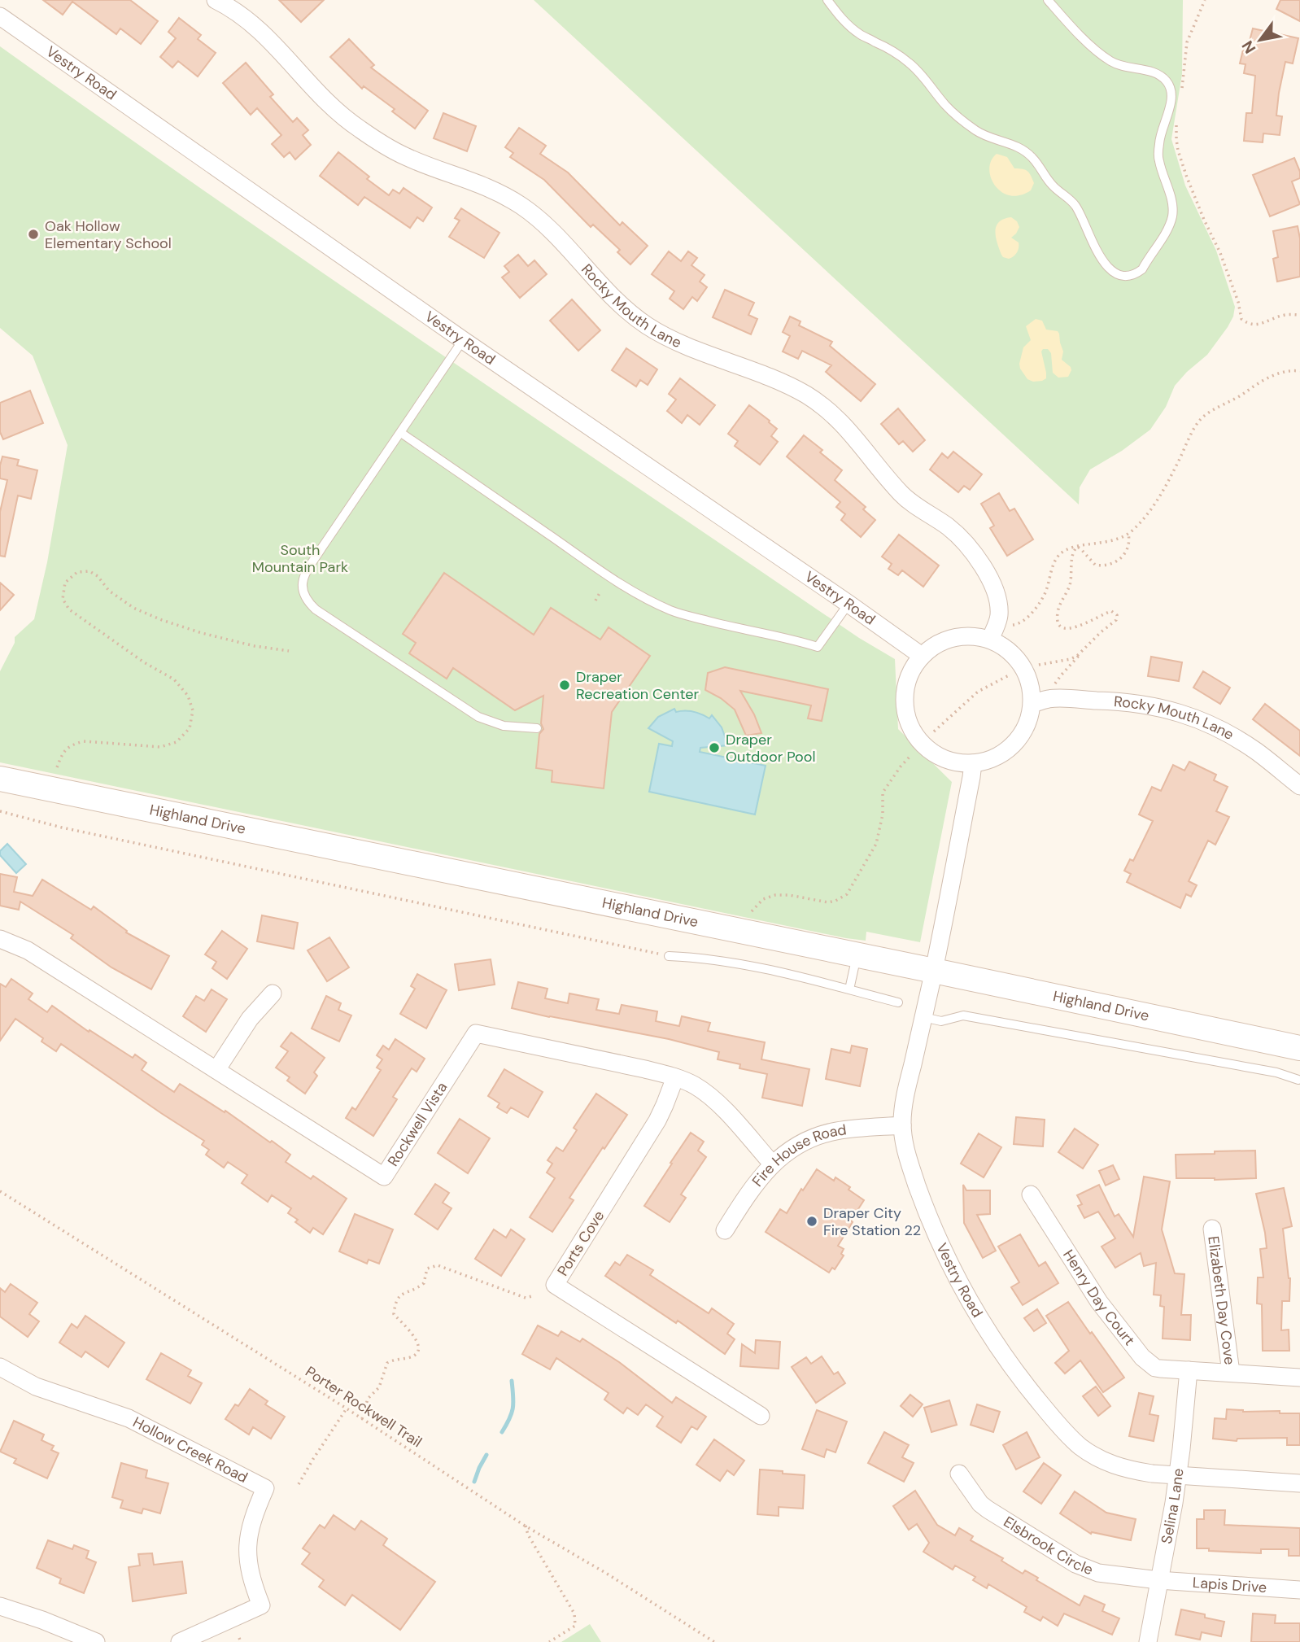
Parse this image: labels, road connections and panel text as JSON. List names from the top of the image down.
{
  "streets": {
    "main road": ["Highland Drive"],
    "street": [
      "Vestry Road",
      "Rocky Mouth Lane",
      "Rockwell Vista",
      "Fire House Road",
      "Ports Cove",
      "Henry Day Court",
      "Elizabeth Day Cove",
      "Hollow Creek Road",
      "Selina Lane",
      "Elsbrook Circle",
      "Lapis Drive"
    ],
    "path": ["Porter Rockwell Trail"]
  },
  "crossings": [
    ["Vestry Road", "Rocky Mouth Lane"],
    ["Vestry Road", "Highland Drive"],
    ["Vestry Road", "Fire House Road"],
    ["Vestry Road", "Selina Lane"],
    ["Rockwell Vista", "Fire House Road"],
    ["Rockwell Vista", "Ports Cove"],
    ["Henry Day Court", "Elizabeth Day Cove"],
    ["Henry Day Court", "Selina Lane"],
    ["Selina Lane", "Elsbrook Circle"],
    ["Selina Lane", "Lapis Drive"],
    ["Elsbrook Circle", "Lapis Drive"]
  ],
  "parks": ["South Mountain Park"],
  "places": [
    "Oak Hollow Elementary School",
    "Draper Recreation Center",
    "Draper Outdoor Pool",
    "Draper City Fire Station 22"
  ],
  "north": "bottom left"
}
